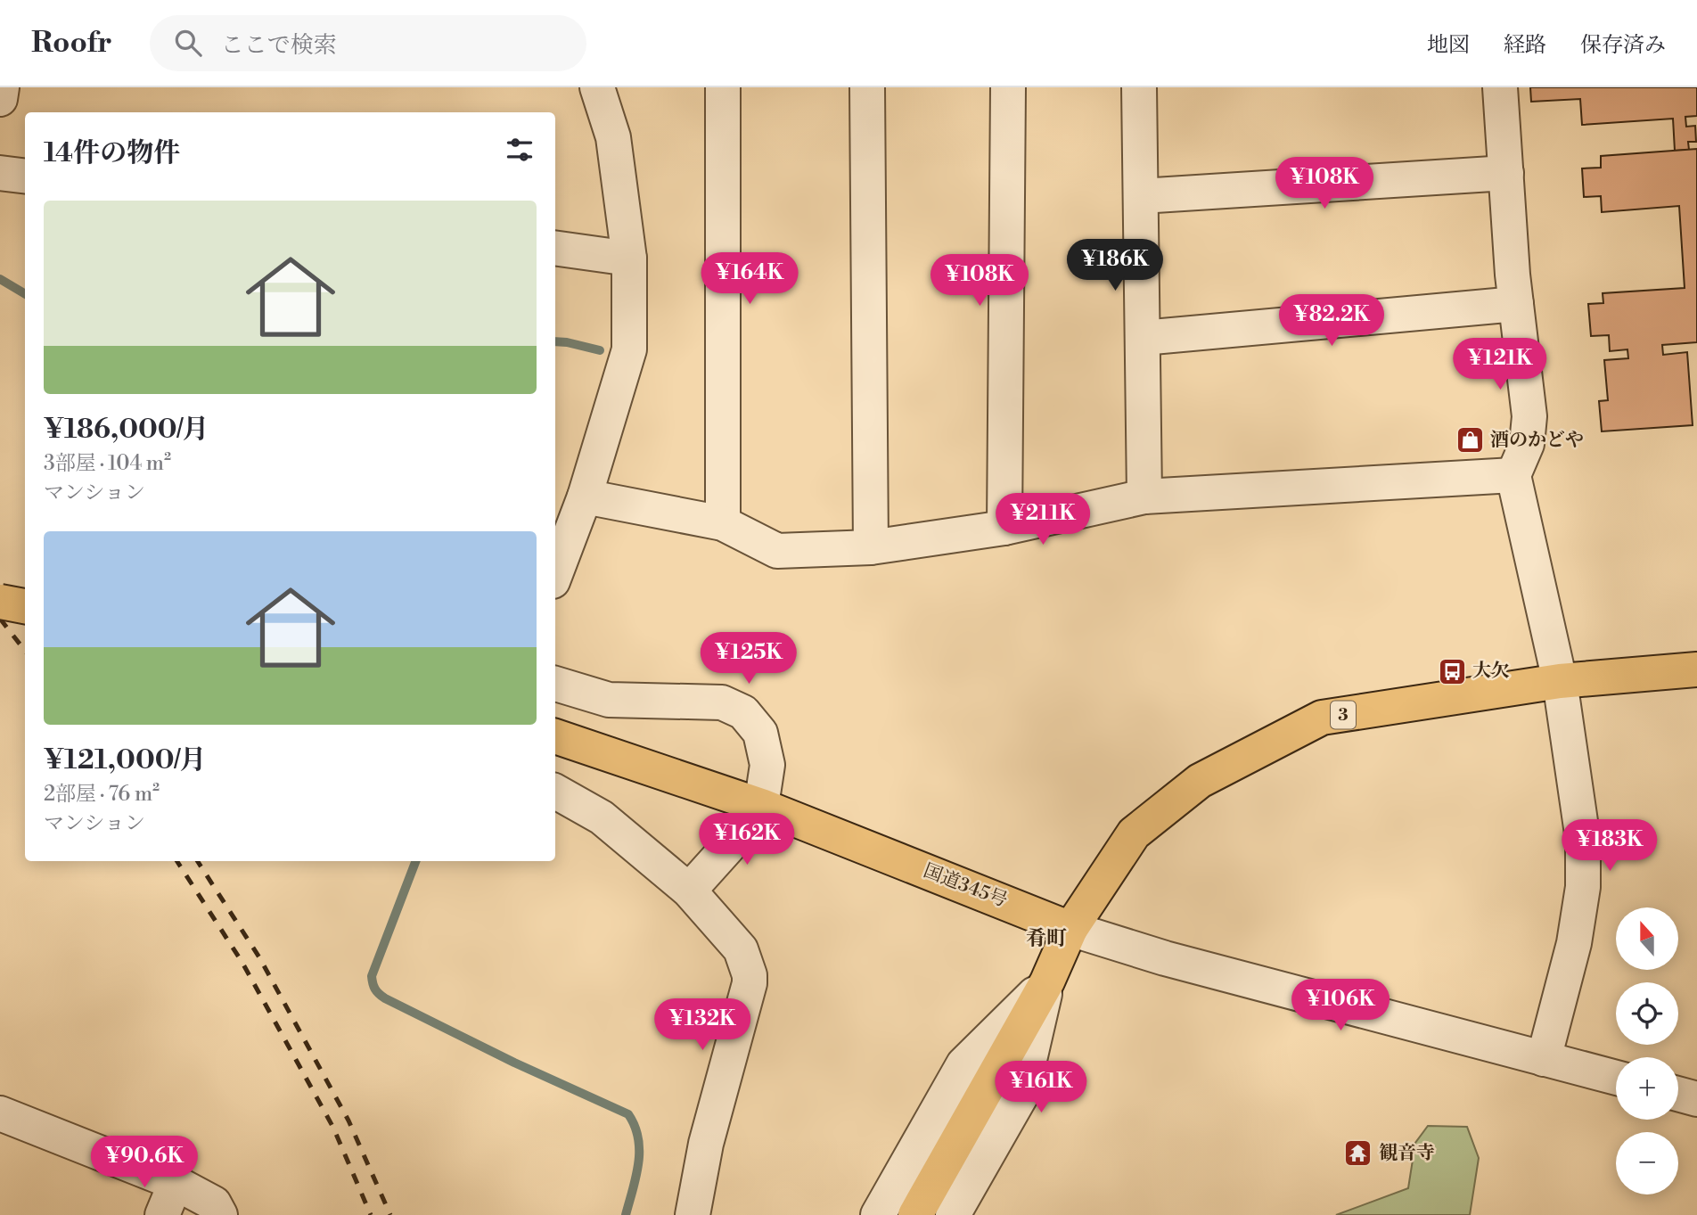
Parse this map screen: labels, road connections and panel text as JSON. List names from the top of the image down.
{
  "streets": {
    "main road": ["3", "国道345号"]
  },
  "crossings": [
    ["3", "国道345号"]
  ],
  "districts": ["肴町"],
  "places": {
    "shop": ["酒のかどや"],
    "bus stop": ["大欠"],
    "temple": ["観音寺"]
  },
  "north": "top",
  "page": {
    "header": "Roofr",
    "search": "ここで検索",
    "nav": ["地図", "経路", "保存済み"],
    "heading": "14件の物件",
    "price": [
      "¥108K",
      "¥186K",
      "¥164K",
      "¥108K",
      "¥82.2K",
      "¥121K",
      "¥211K",
      "¥125K",
      "¥162K",
      "¥183K",
      "¥106K",
      "¥132K",
      "¥161K",
      "¥90.6K"
    ],
    "list": [
      {
        "name": "¥186,000/月",
        "note": "3部屋 · 104 m² · マンション"
      },
      {
        "name": "¥121,000/月",
        "note": "2部屋 · 76 m² · マンション"
      }
    ],
    "map_buttons": ["+", "−"]
  }
}
